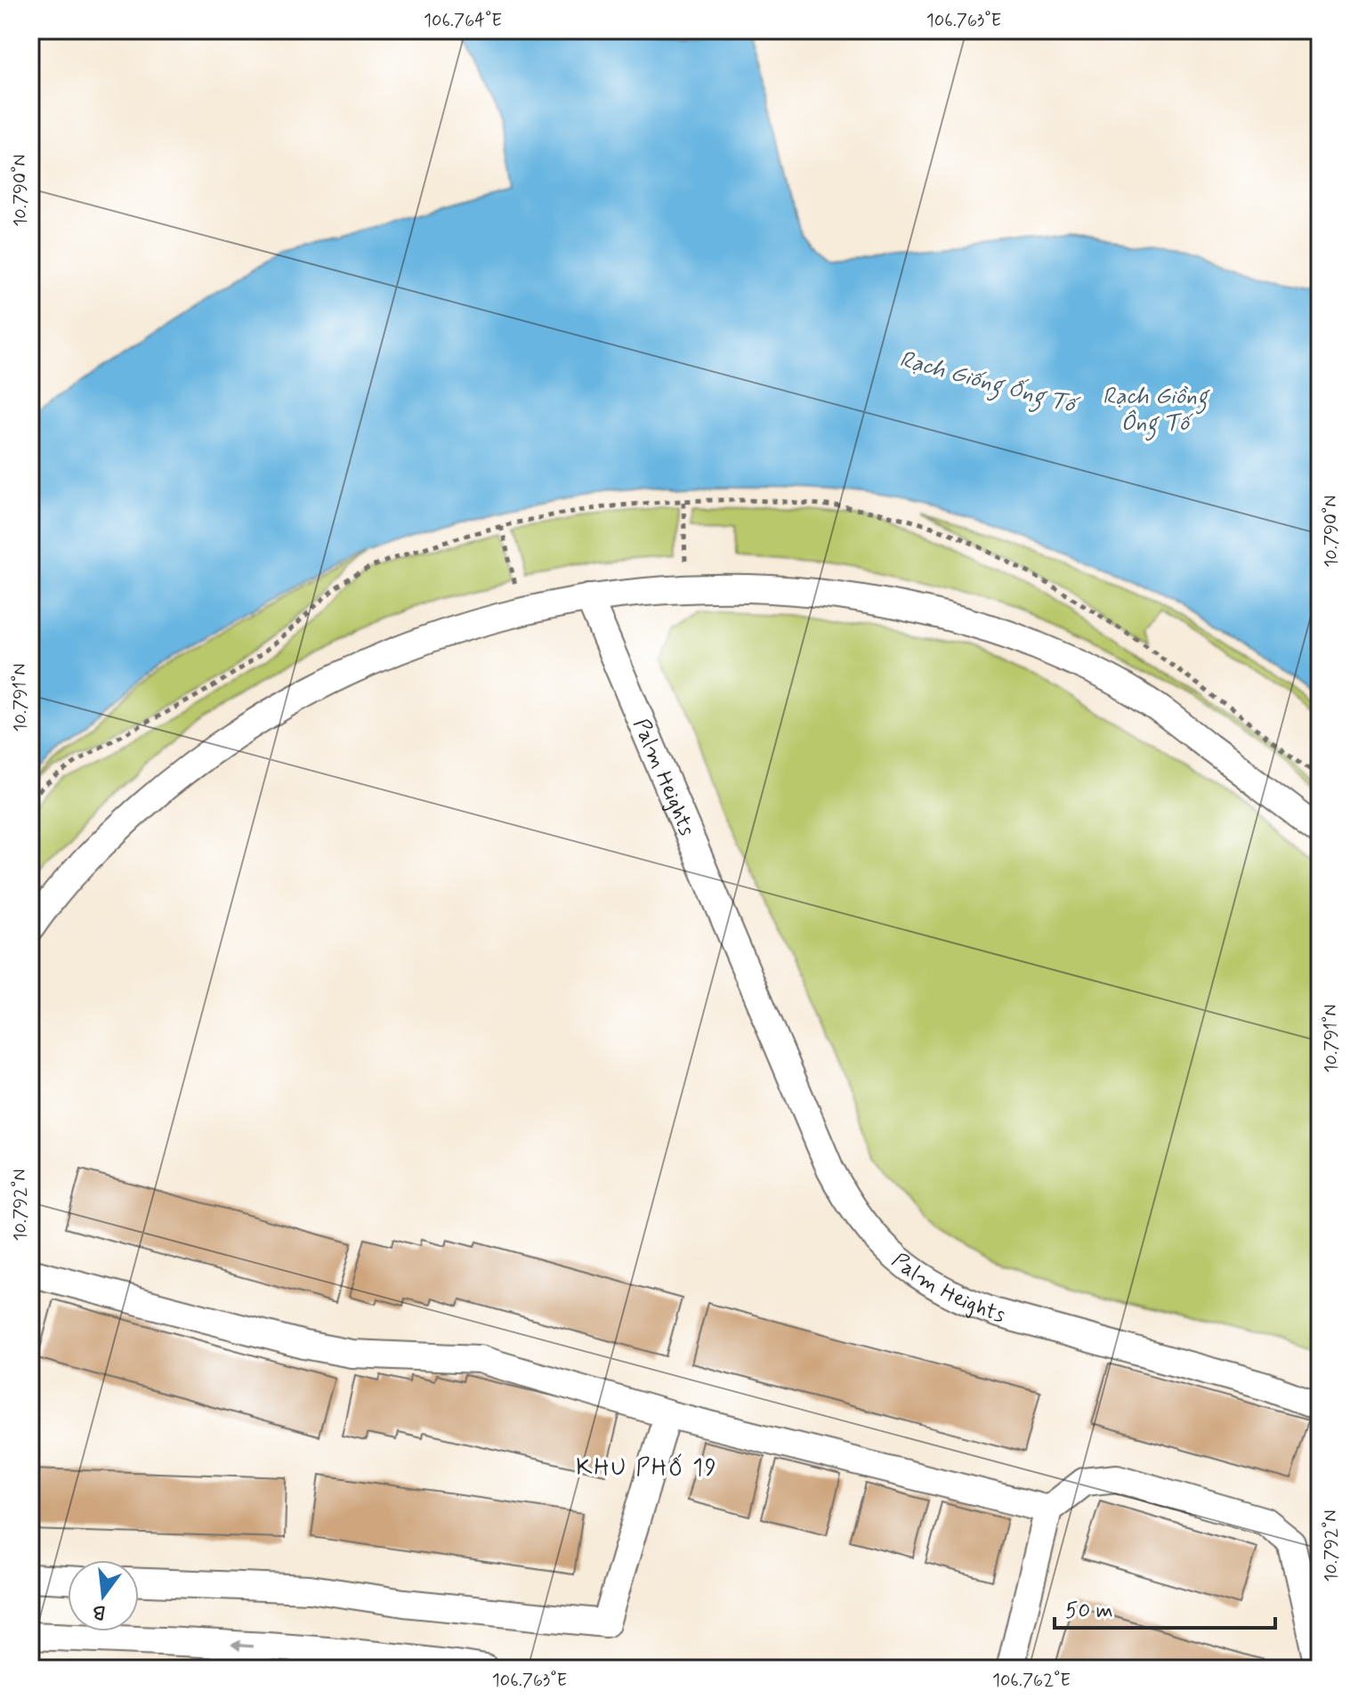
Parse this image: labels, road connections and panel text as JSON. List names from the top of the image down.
{
  "streets": {
    "street": ["Palm Heights"]
  },
  "districts": ["KHU PHỐ 19"],
  "water": ["Rạch Giống Ống Tố", "Rạch Giồng Ông Tố"],
  "scale_bar": "50 m",
  "north": "bottom",
  "coordinates": [
    "106.764°E",
    "106.763°E",
    "10.790°N",
    "10.791°N",
    "10.792°N",
    "106.762°E"
  ]
}
